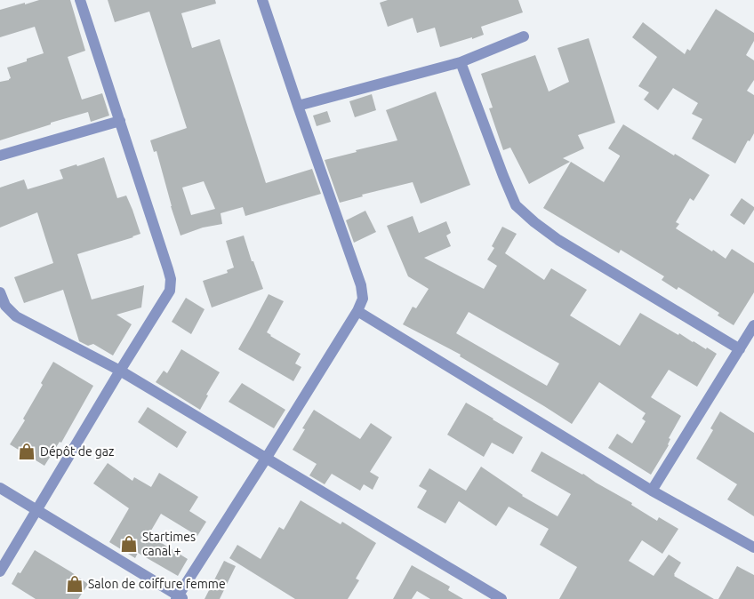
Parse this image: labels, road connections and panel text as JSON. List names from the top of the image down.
{
  "places": {
    "shop": ["Dépôt de gaz", "Startimes canal +", "Salon de coiffure femme"]
  }
}
